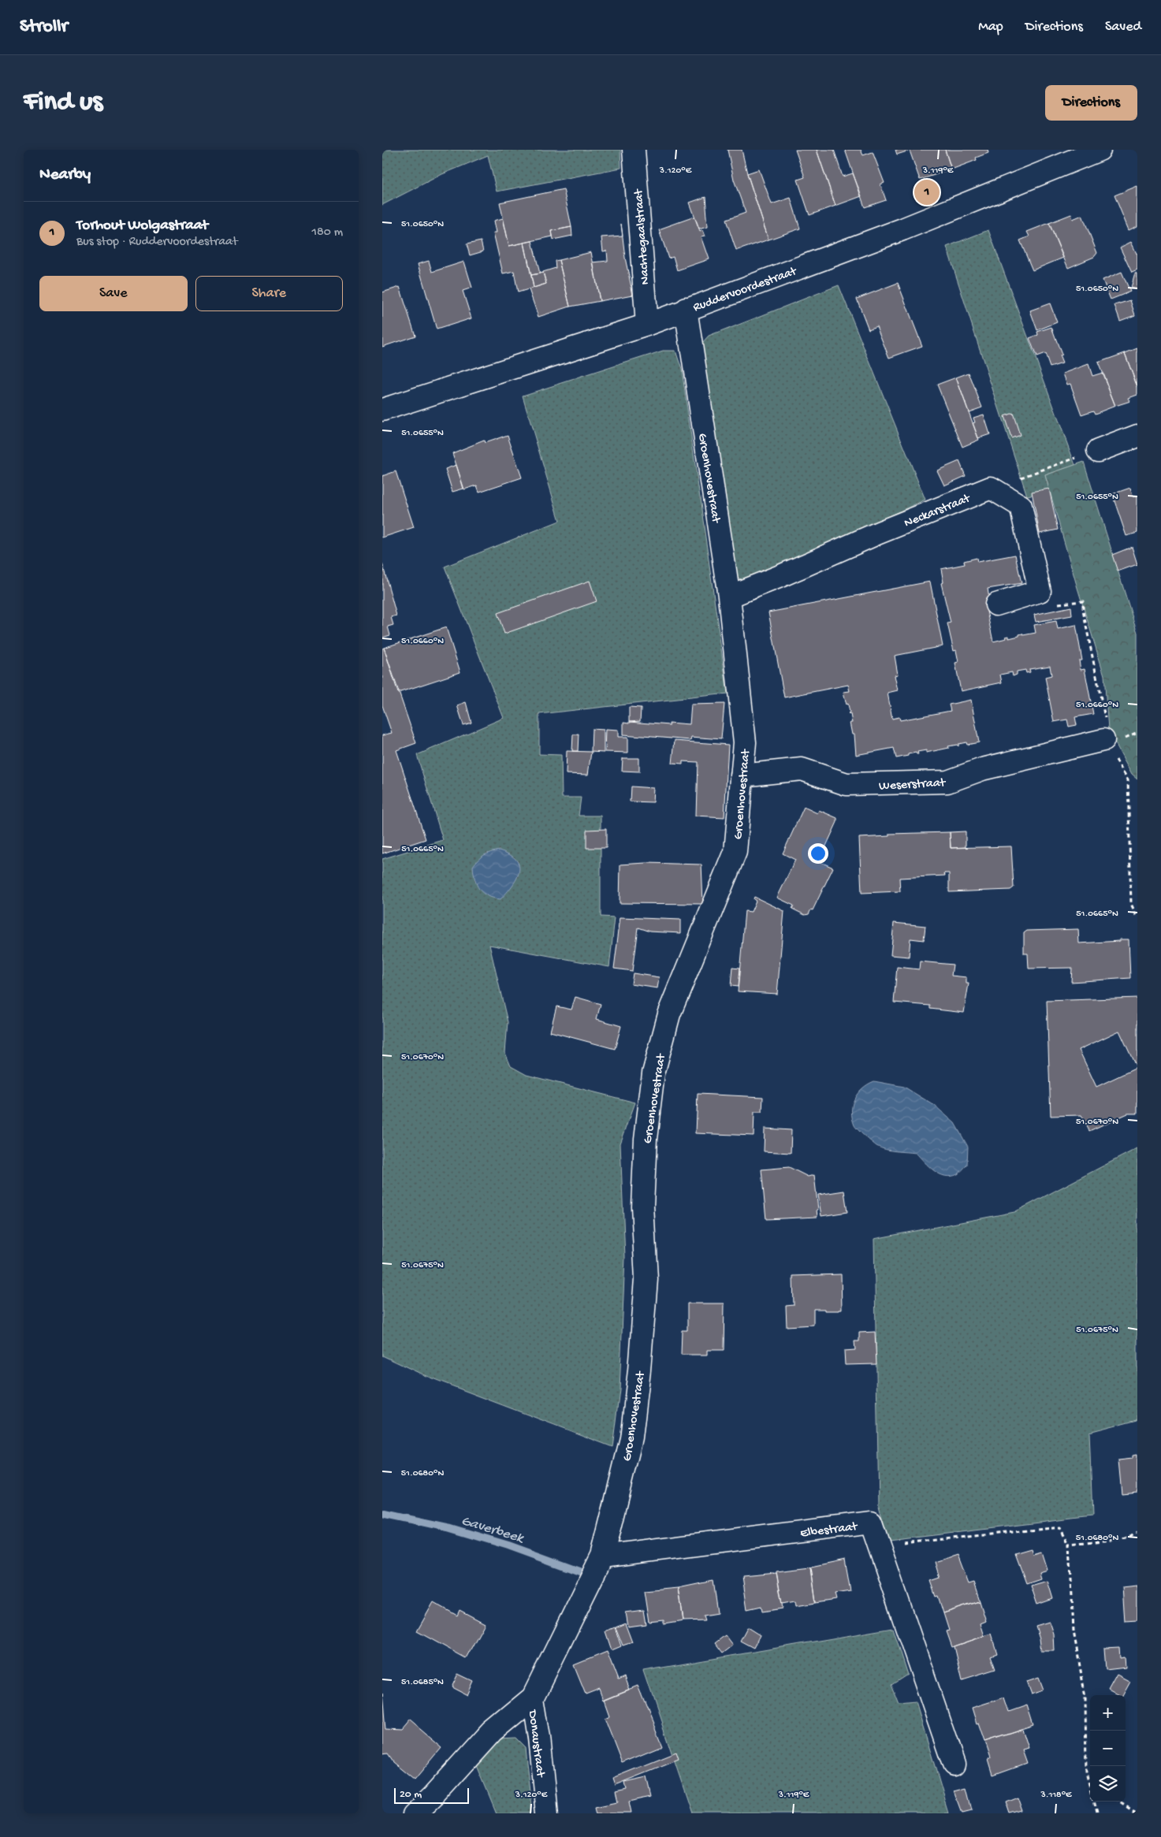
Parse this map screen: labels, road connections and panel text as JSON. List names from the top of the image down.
{
  "streets": {
    "street": [
      "Nachtegaalstraat",
      "Ruddervoordestraat",
      "Groenhovestraat",
      "Neckarstraat",
      "Weserstraat",
      "Elbestraat",
      "Donaustraat"
    ]
  },
  "crossings": [
    ["Nachtegaalstraat", "Ruddervoordestraat"],
    ["Ruddervoordestraat", "Groenhovestraat"],
    ["Groenhovestraat", "Neckarstraat"],
    ["Groenhovestraat", "Weserstraat"],
    ["Groenhovestraat", "Elbestraat"],
    ["Groenhovestraat", "Donaustraat"]
  ],
  "water": ["Gaverbeek"],
  "scale_bar": "20 m",
  "page": {
    "header": "Strollr",
    "nav": ["Map", "Directions", "Saved"],
    "buttons": [
      "Directions",
      ["Save", "Share"]
    ],
    "title": "Find us",
    "heading": "Nearby",
    "pins": "1",
    "list": [
      {
        "mark": "1",
        "name": "Torhout Wolgastraat",
        "note": "Bus stop · Ruddervoordestraat",
        "value": "180 m"
      }
    ],
    "map_buttons": ["+", "−"],
    "scale": "20 m"
  },
  "coordinates": [
    "3.120°E",
    "3.119°E",
    "51.0650°N",
    "51.0655°N",
    "51.0660°N",
    "51.0665°N",
    "51.0670°N",
    "51.0675°N",
    "51.0680°N",
    "51.0685°N",
    "3.118°E"
  ]
}
